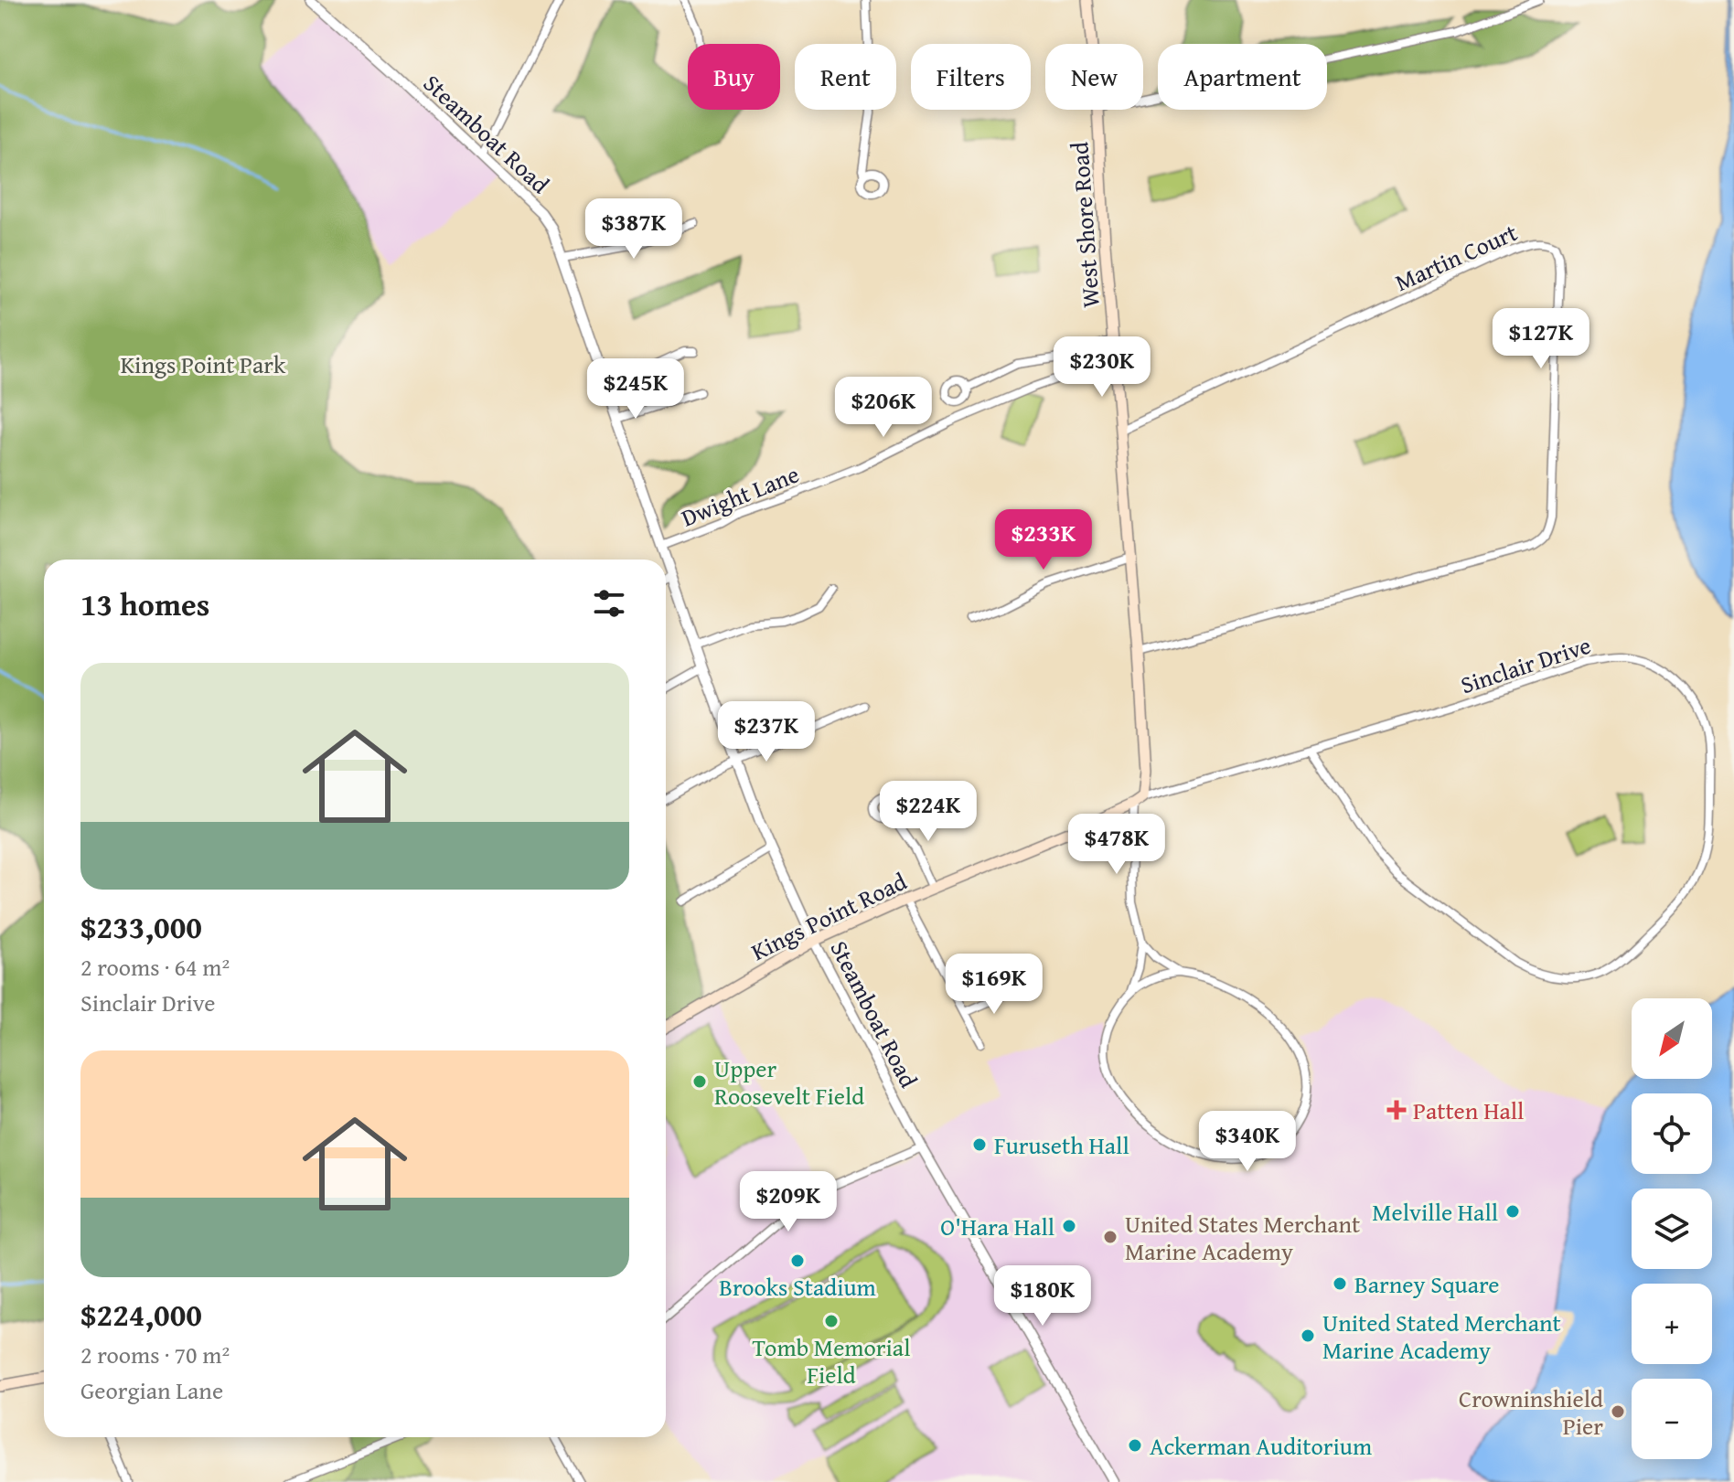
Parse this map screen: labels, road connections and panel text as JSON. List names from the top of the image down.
{
  "streets": {
    "main road": ["West Shore Road", "Kings Point Road"],
    "street": [
      "Steamboat Road",
      "Martin Court",
      "Dwight Lane",
      "Sinclair Drive"
    ]
  },
  "crossings": [
    ["Steamboat Road", "Dwight Lane"],
    ["Steamboat Road", "Kings Point Road"],
    ["West Shore Road", "Martin Court"],
    ["West Shore Road", "Dwight Lane"],
    ["West Shore Road", "Sinclair Drive"],
    ["West Shore Road", "Kings Point Road"],
    ["Sinclair Drive", "Kings Point Road"]
  ],
  "parks": ["Kings Point Park"],
  "places": {
    "other": [
      "Upper Roosevelt Field",
      "Furuseth Hall",
      "Melville Hall",
      "O'Hara Hall",
      "United States Merchant Marine Academy",
      "Brooks Stadium",
      "Barney Square",
      "Tomb Memorial Field",
      "United Stated Merchant Marine Academy",
      "Crowninshield Pier",
      "Ackerman Auditorium"
    ],
    "health": ["Patten Hall"]
  },
  "north": "bottom left",
  "page": {
    "chip": [
      "Buy",
      "Rent",
      "Filters",
      "New",
      "Apartment"
    ],
    "price": [
      "$387K",
      "$127K",
      "$230K",
      "$245K",
      "$206K",
      "$233K",
      "$237K",
      "$224K",
      "$478K",
      "$169K",
      "$340K",
      "$209K",
      "$180K"
    ],
    "heading": "13 homes",
    "list": [
      {
        "name": "$233,000",
        "note": "2 rooms · 64 m² · Sinclair Drive"
      },
      {
        "name": "$224,000",
        "note": "2 rooms · 70 m² · Georgian Lane"
      }
    ],
    "map_buttons": ["+", "−"]
  }
}
